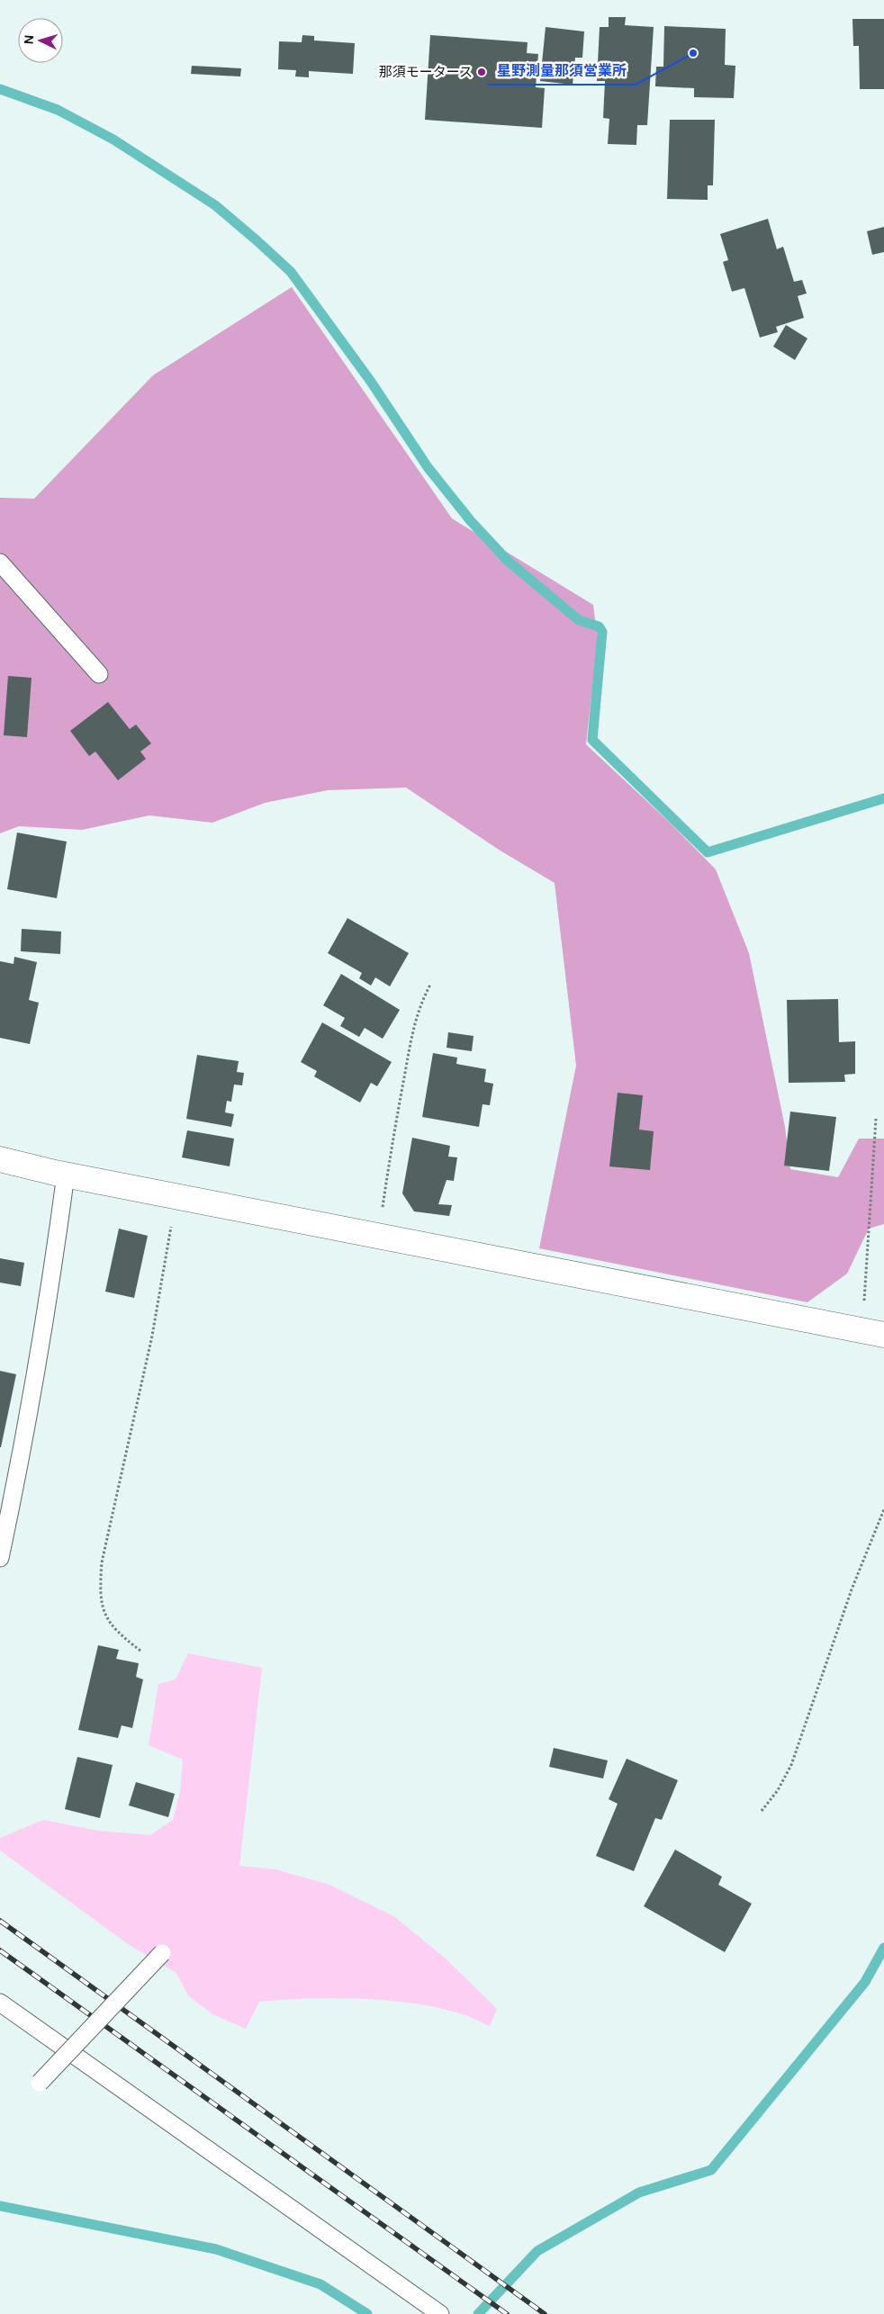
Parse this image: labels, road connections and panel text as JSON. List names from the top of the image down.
{
  "places": ["星野測量那須営業所", "那須モータース"],
  "north": "left"
}
